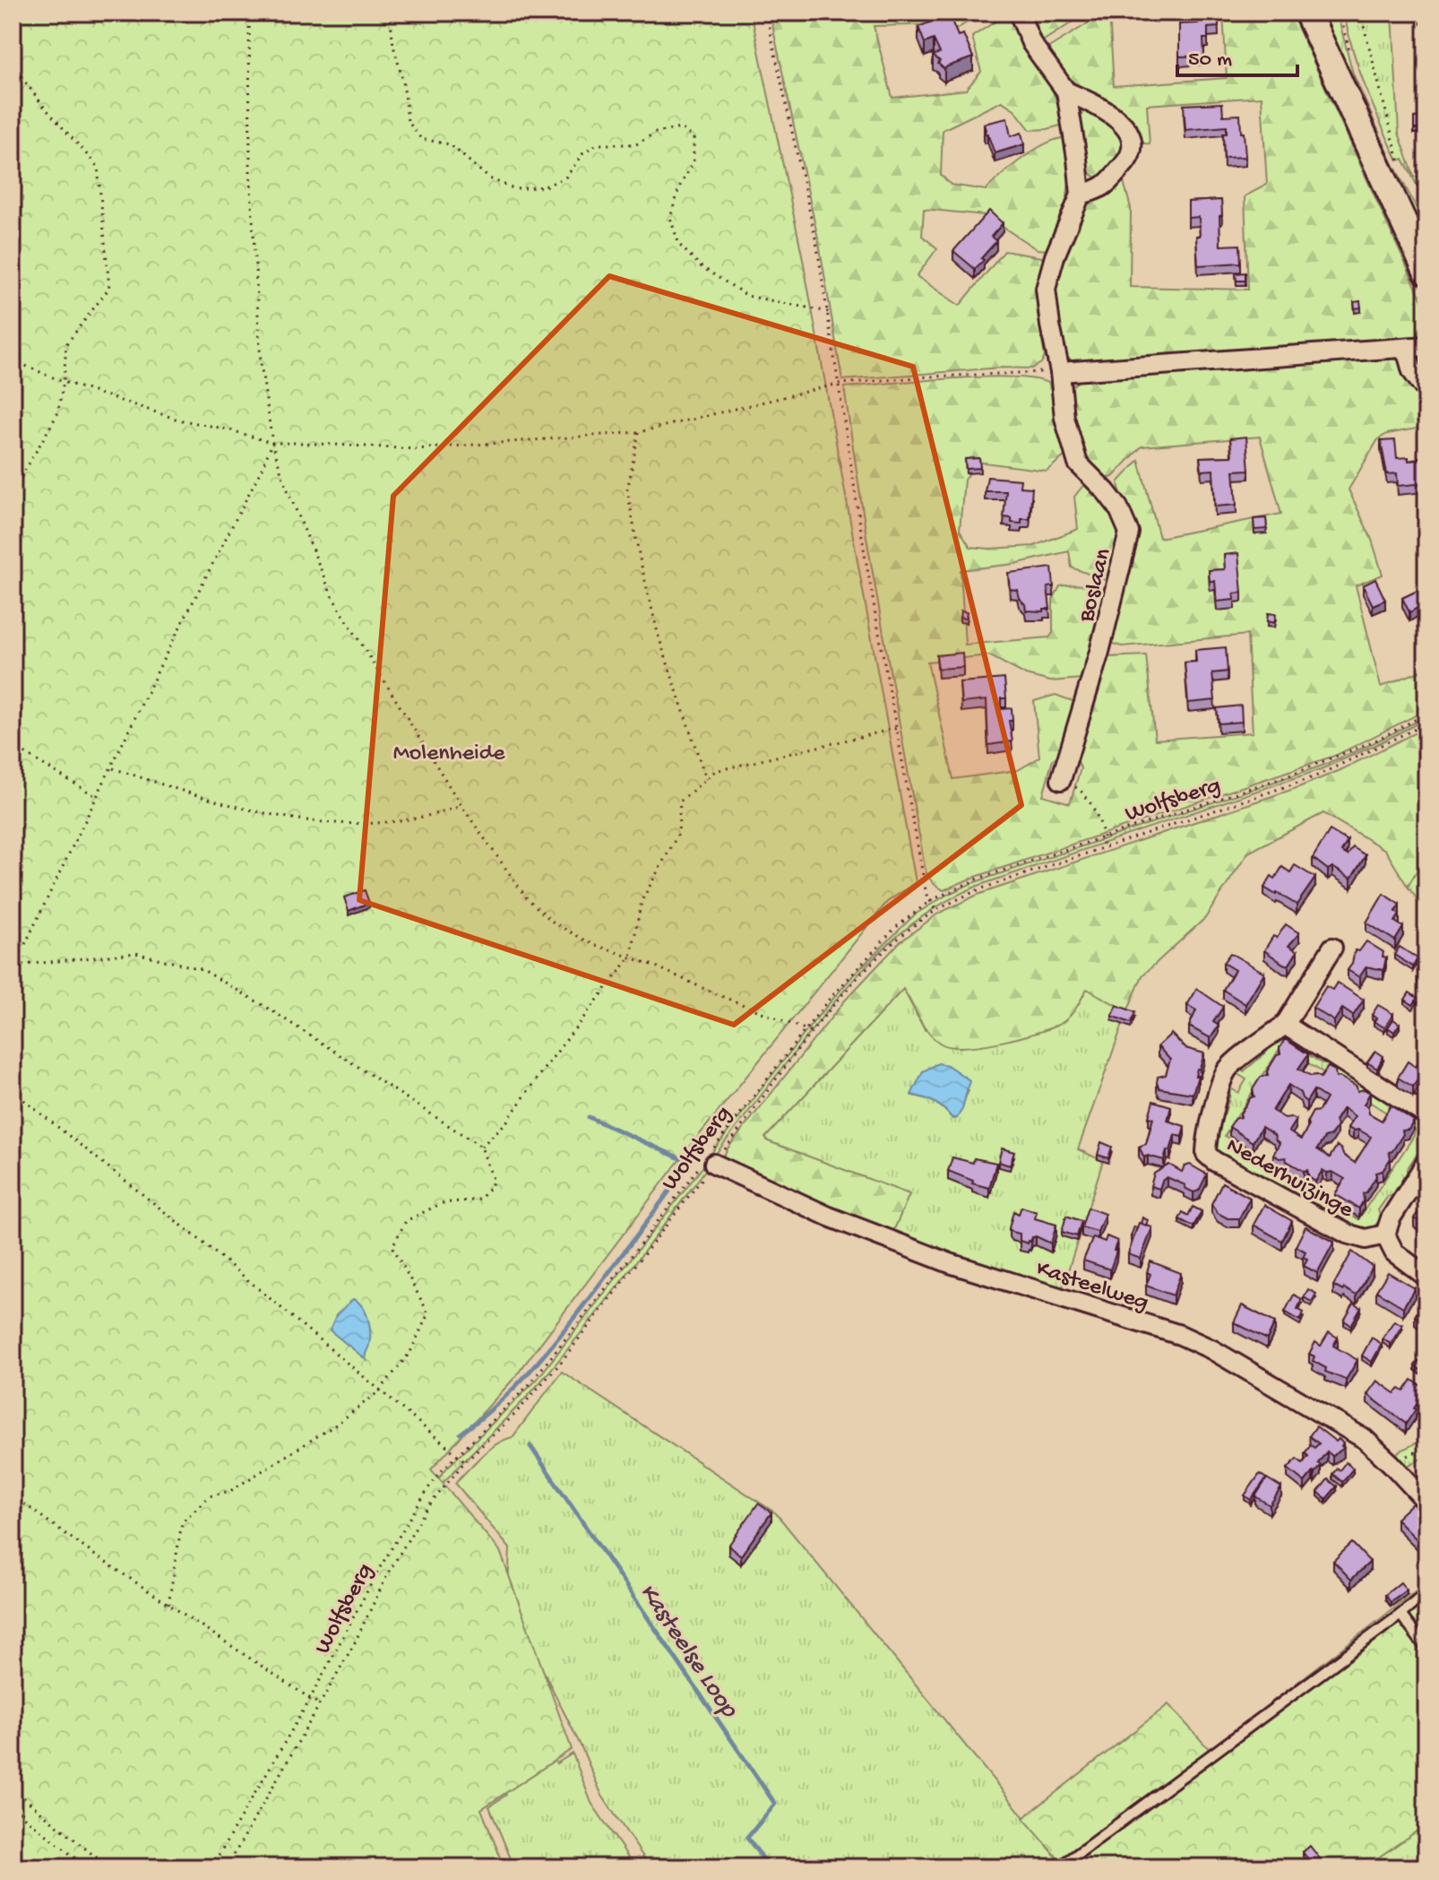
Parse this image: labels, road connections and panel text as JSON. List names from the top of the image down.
{
  "streets": {
    "street": ["Boslaan", "Nederhuizinge", "Kasteelweg"],
    "path": ["Wolfsberg"]
  },
  "crossings": [
    ["Wolfsberg", "Kasteelweg"]
  ],
  "water": ["Kasteelse Loop"],
  "parks": ["Molenheide"],
  "scale_bar": "50 m"
}
